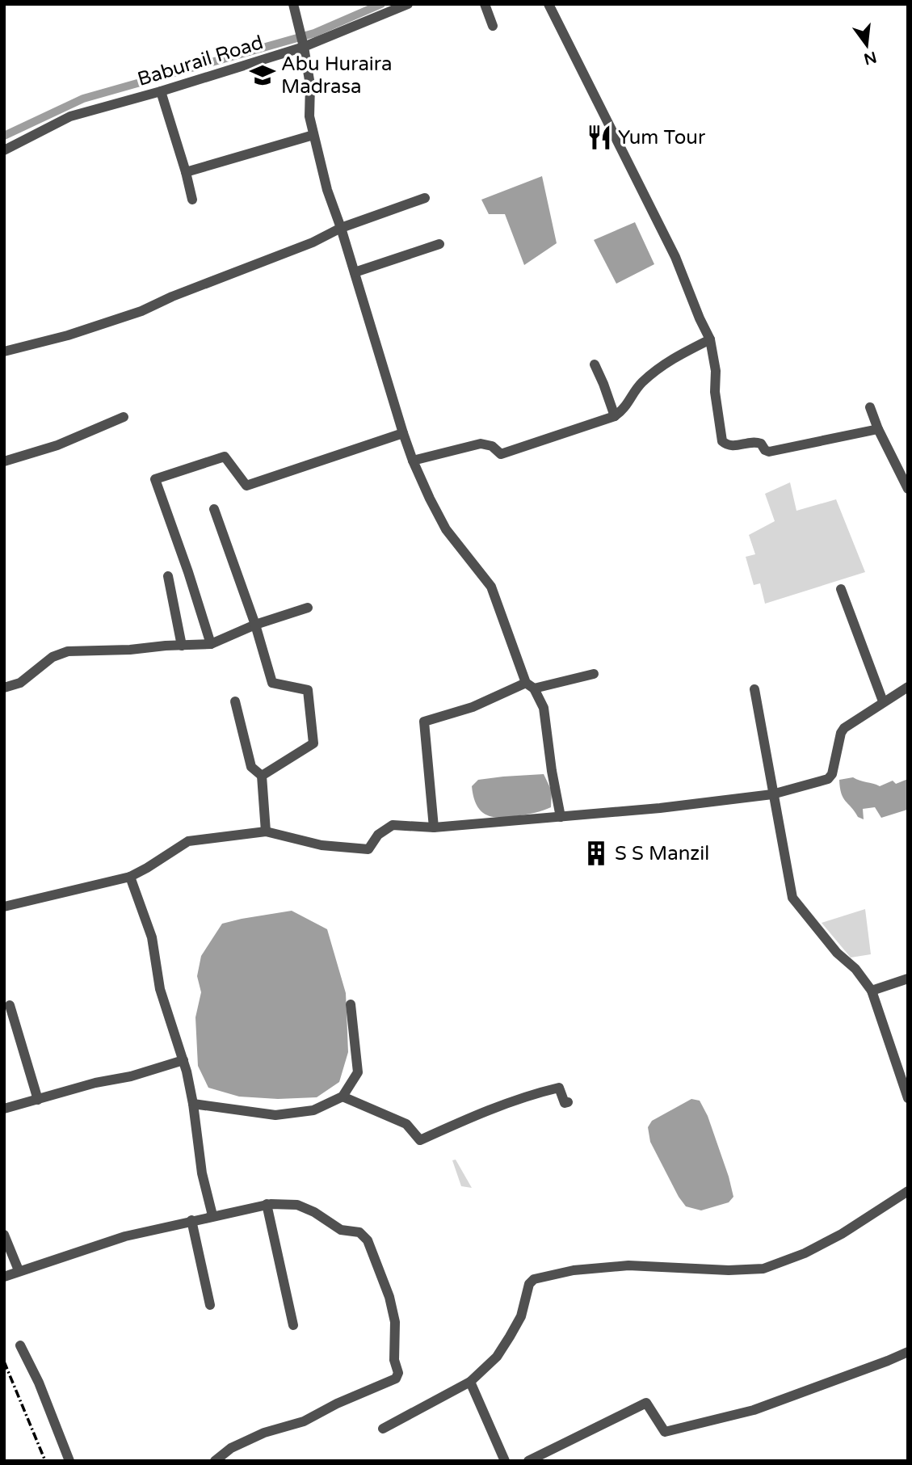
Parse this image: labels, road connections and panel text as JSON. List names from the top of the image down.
{
  "streets": {
    "street": ["Baburail Road"]
  },
  "places": {
    "school or university": ["Abu Huraira Madrasa"],
    "restaurant": ["Yum Tour"],
    "building": ["S S Manzil"]
  },
  "north": "bottom"
}
